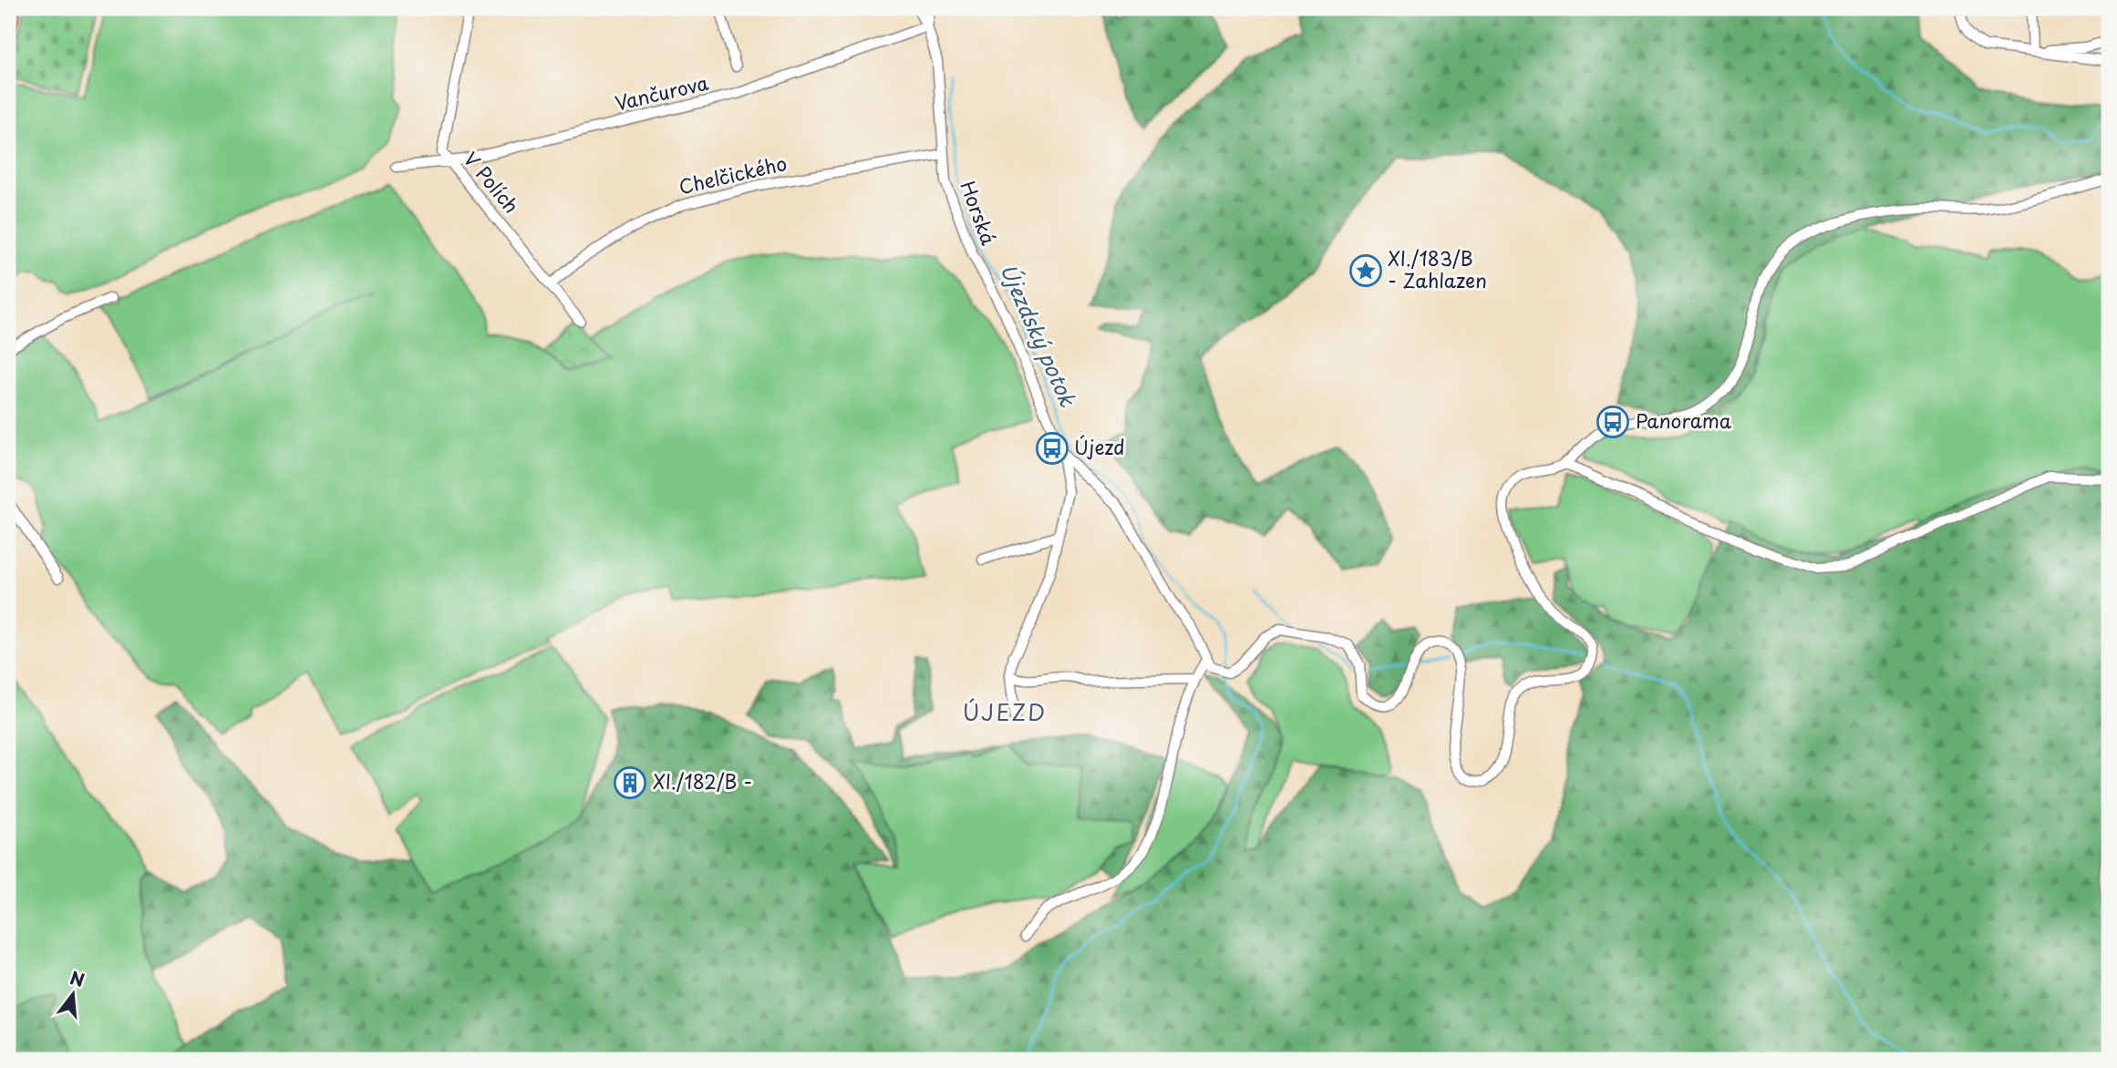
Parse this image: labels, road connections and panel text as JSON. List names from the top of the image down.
{
  "streets": {
    "street": [
      "Vančurova",
      "Chelčického",
      "V Polích",
      "Horská"
    ]
  },
  "crossings": [
    ["Vančurova", "V Polích"],
    ["Vančurova", "Horská"],
    ["Chelčického", "V Polích"],
    ["Chelčického", "Horská"]
  ],
  "districts": ["ÚJEZD"],
  "water": ["Újezdský potok"],
  "places": {
    "place": ["XI./183/B - Zahlazen"],
    "bus stop": ["Panorama", "Újezd"],
    "building": ["XI./182/B -"]
  },
  "north": "top"
}
